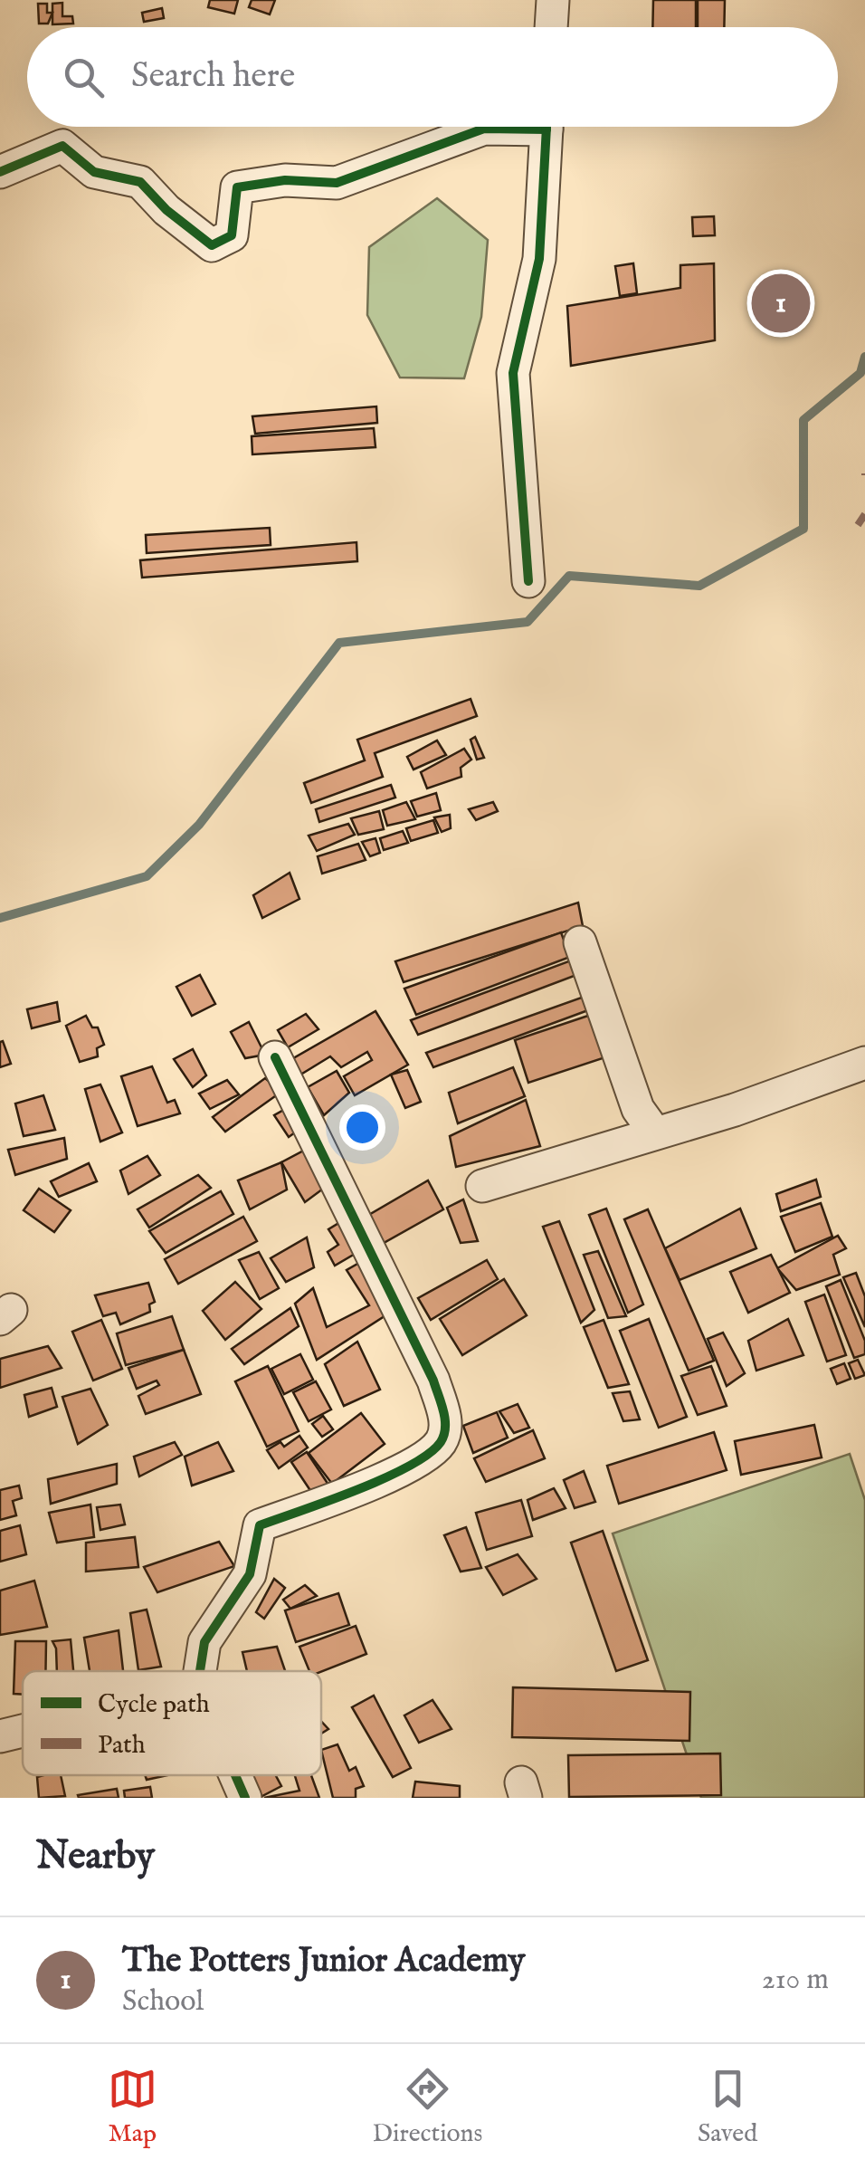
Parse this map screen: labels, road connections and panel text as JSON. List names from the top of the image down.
{
  "legend": ["Cycle path", "Path"],
  "page": {
    "search": "Search here",
    "pins": "1",
    "heading": "Nearby",
    "list": [
      {
        "mark": "1",
        "name": "The Potters Junior Academy",
        "note": "School",
        "value": "210 m"
      }
    ],
    "nav": ["Map", "Directions", "Saved"]
  }
}
